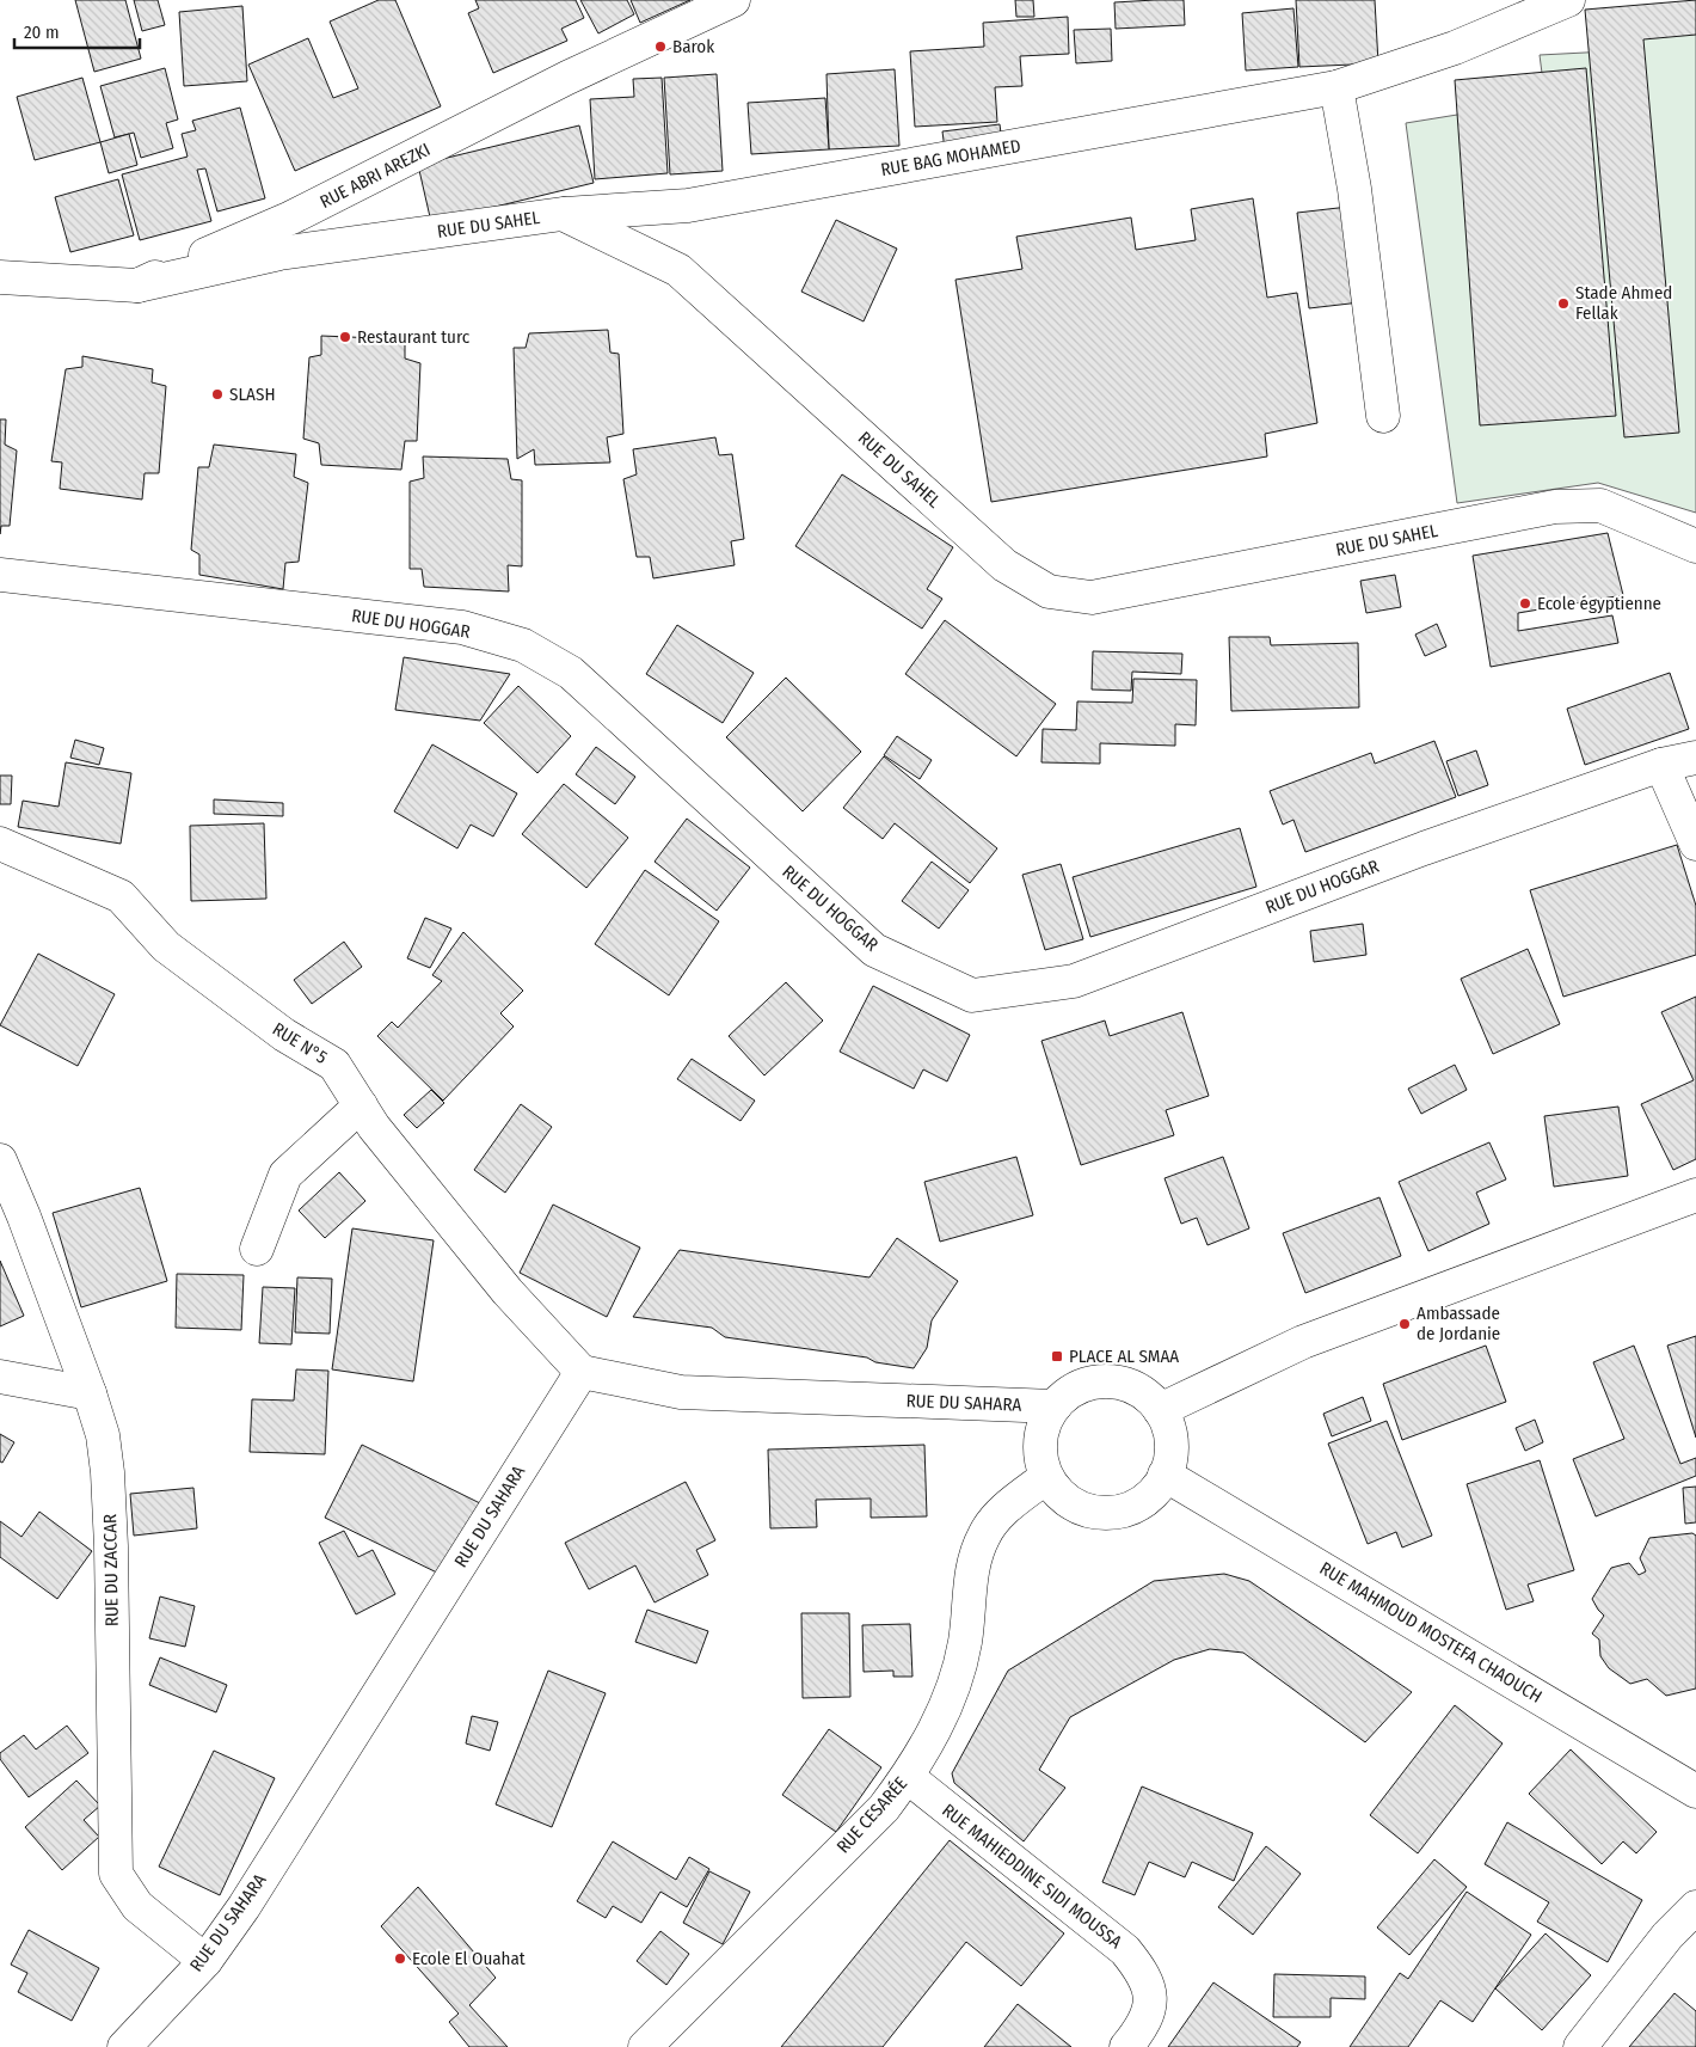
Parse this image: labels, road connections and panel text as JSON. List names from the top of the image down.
{
  "streets": {
    "street": [
      "RUE BAG MOHAMED",
      "RUE ABRI AREZKI",
      "RUE DU SAHEL",
      "RUE DU HOGGAR",
      "RUE N°5",
      "RUE DU SAHARA",
      "RUE DU ZACCAR",
      "RUE MAHMOUD MOSTEFA CHAOUCH",
      "RUE CESARÉE",
      "RUE MAHIEDDINE SIDI MOUSSA"
    ]
  },
  "crossings": [
    ["RUE BAG MOHAMED", "RUE DU SAHEL"],
    ["RUE ABRI AREZKI", "RUE DU SAHEL"],
    ["RUE N°5", "RUE DU SAHARA"],
    ["RUE DU SAHARA", "RUE DU ZACCAR"],
    ["RUE DU SAHARA", "RUE MAHMOUD MOSTEFA CHAOUCH"],
    ["RUE DU SAHARA", "RUE CESARÉE"],
    ["RUE MAHMOUD MOSTEFA CHAOUCH", "RUE CESARÉE"],
    ["RUE CESARÉE", "RUE MAHIEDDINE SIDI MOUSSA"]
  ],
  "places": {
    "other": [
      "Barok",
      "Stade Ahmed Fellak",
      "Restaurant turc",
      "SLASH",
      "Ecole égyptienne",
      "Ambassade de Jordanie",
      "Ecole El Ouahat"
    ],
    "transit": ["PLACE AL SMAA"]
  },
  "scale_bar": "20 m"
}
